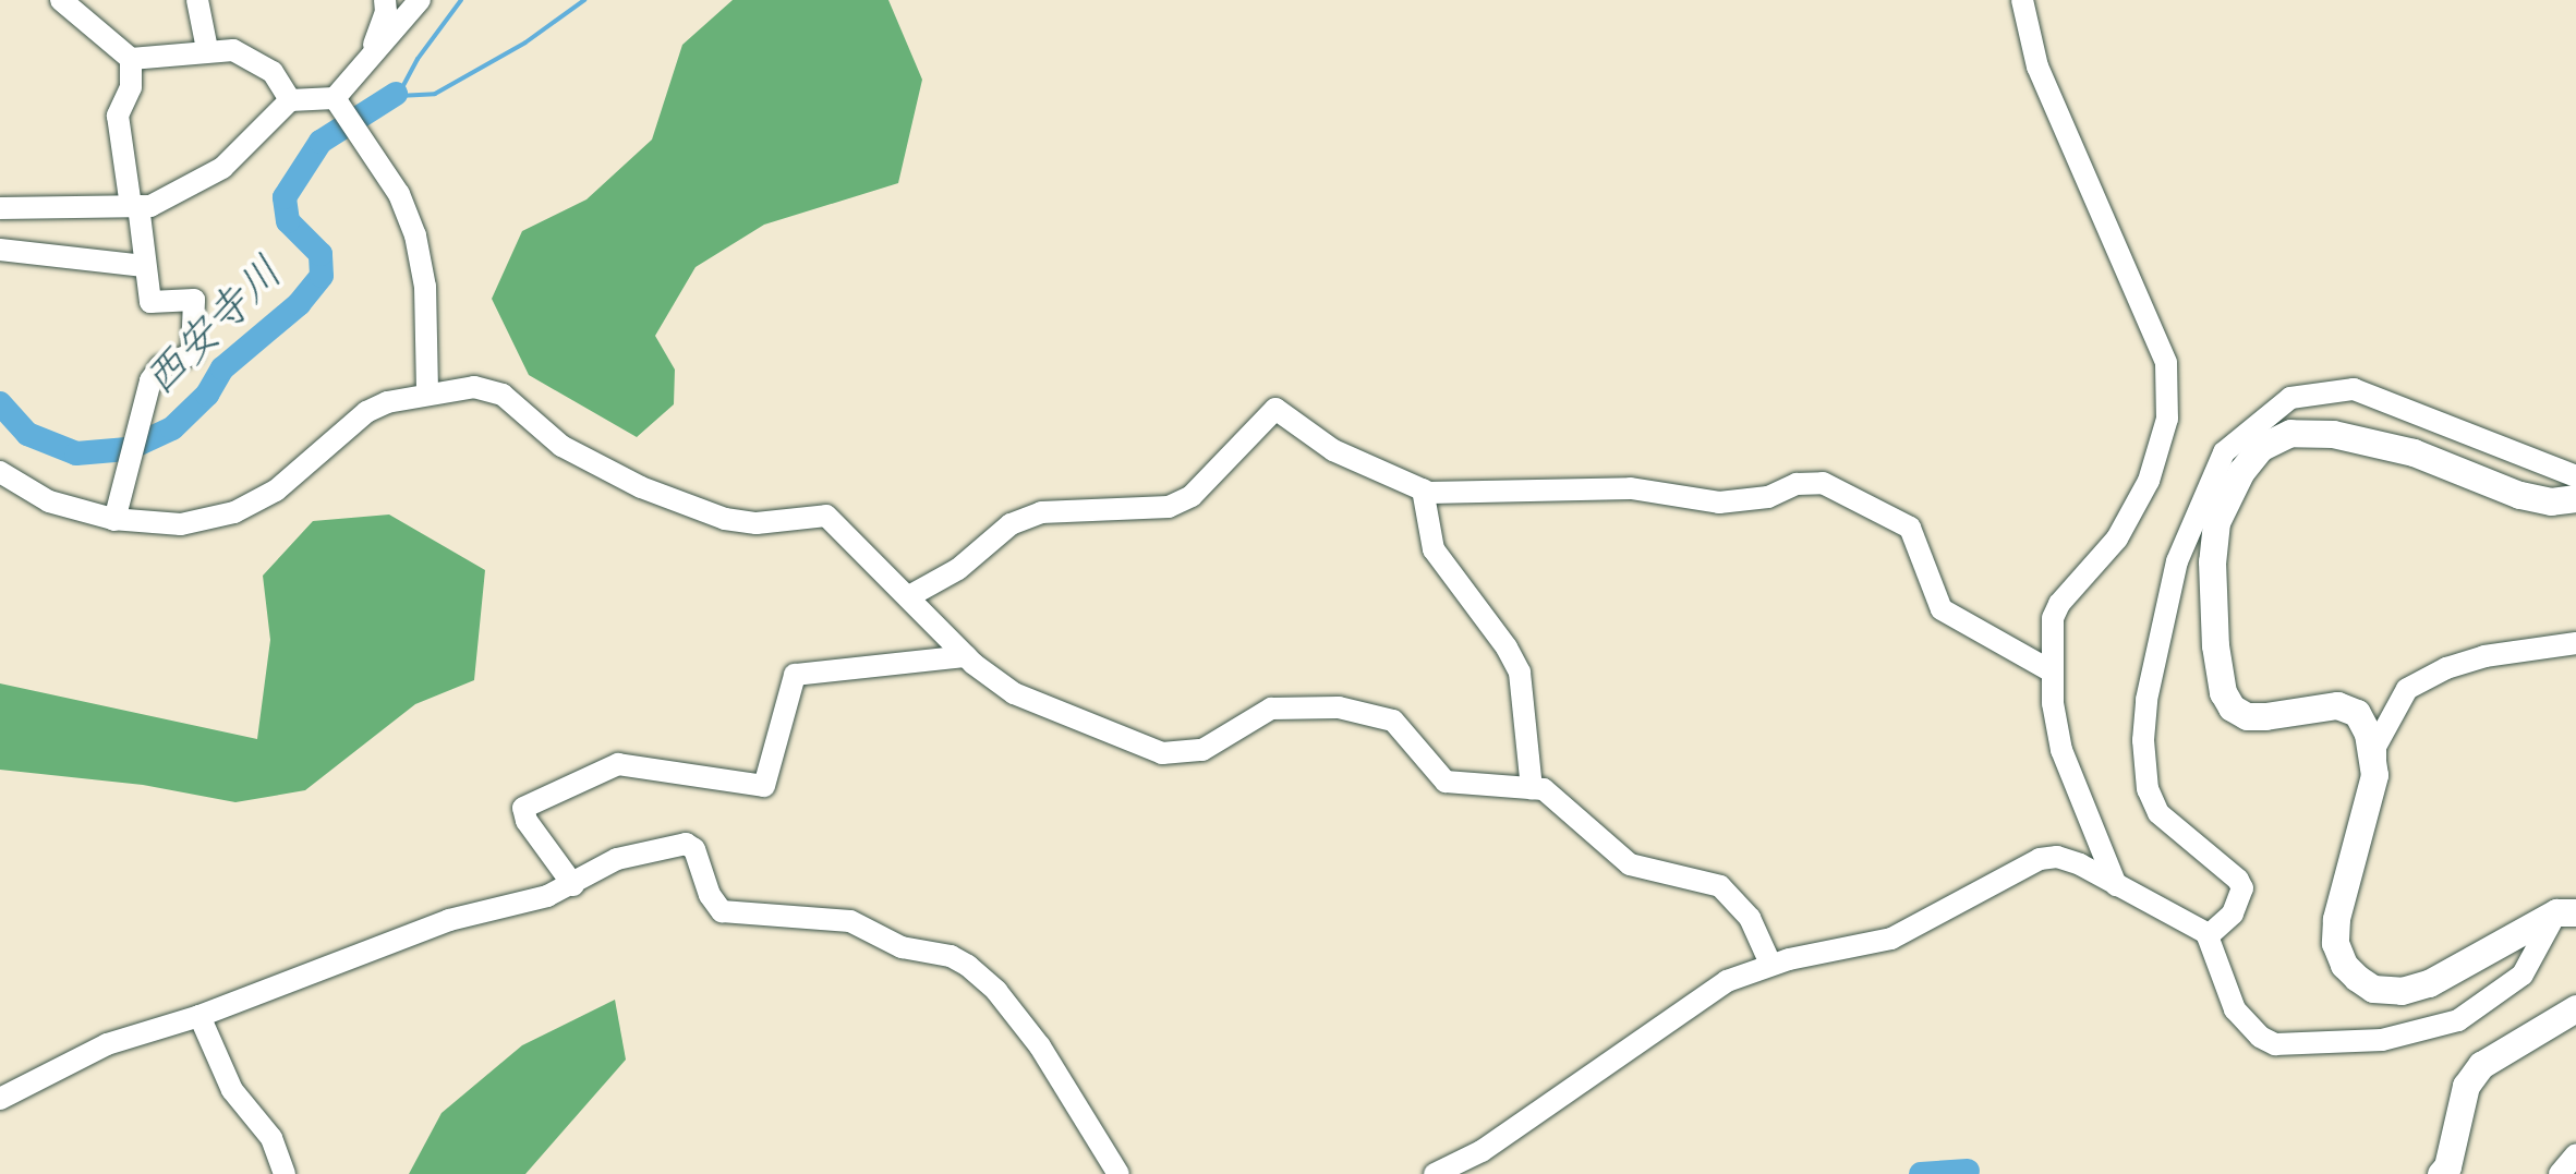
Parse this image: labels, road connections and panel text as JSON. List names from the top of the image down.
{
  "water": ["西安寺川"]
}
